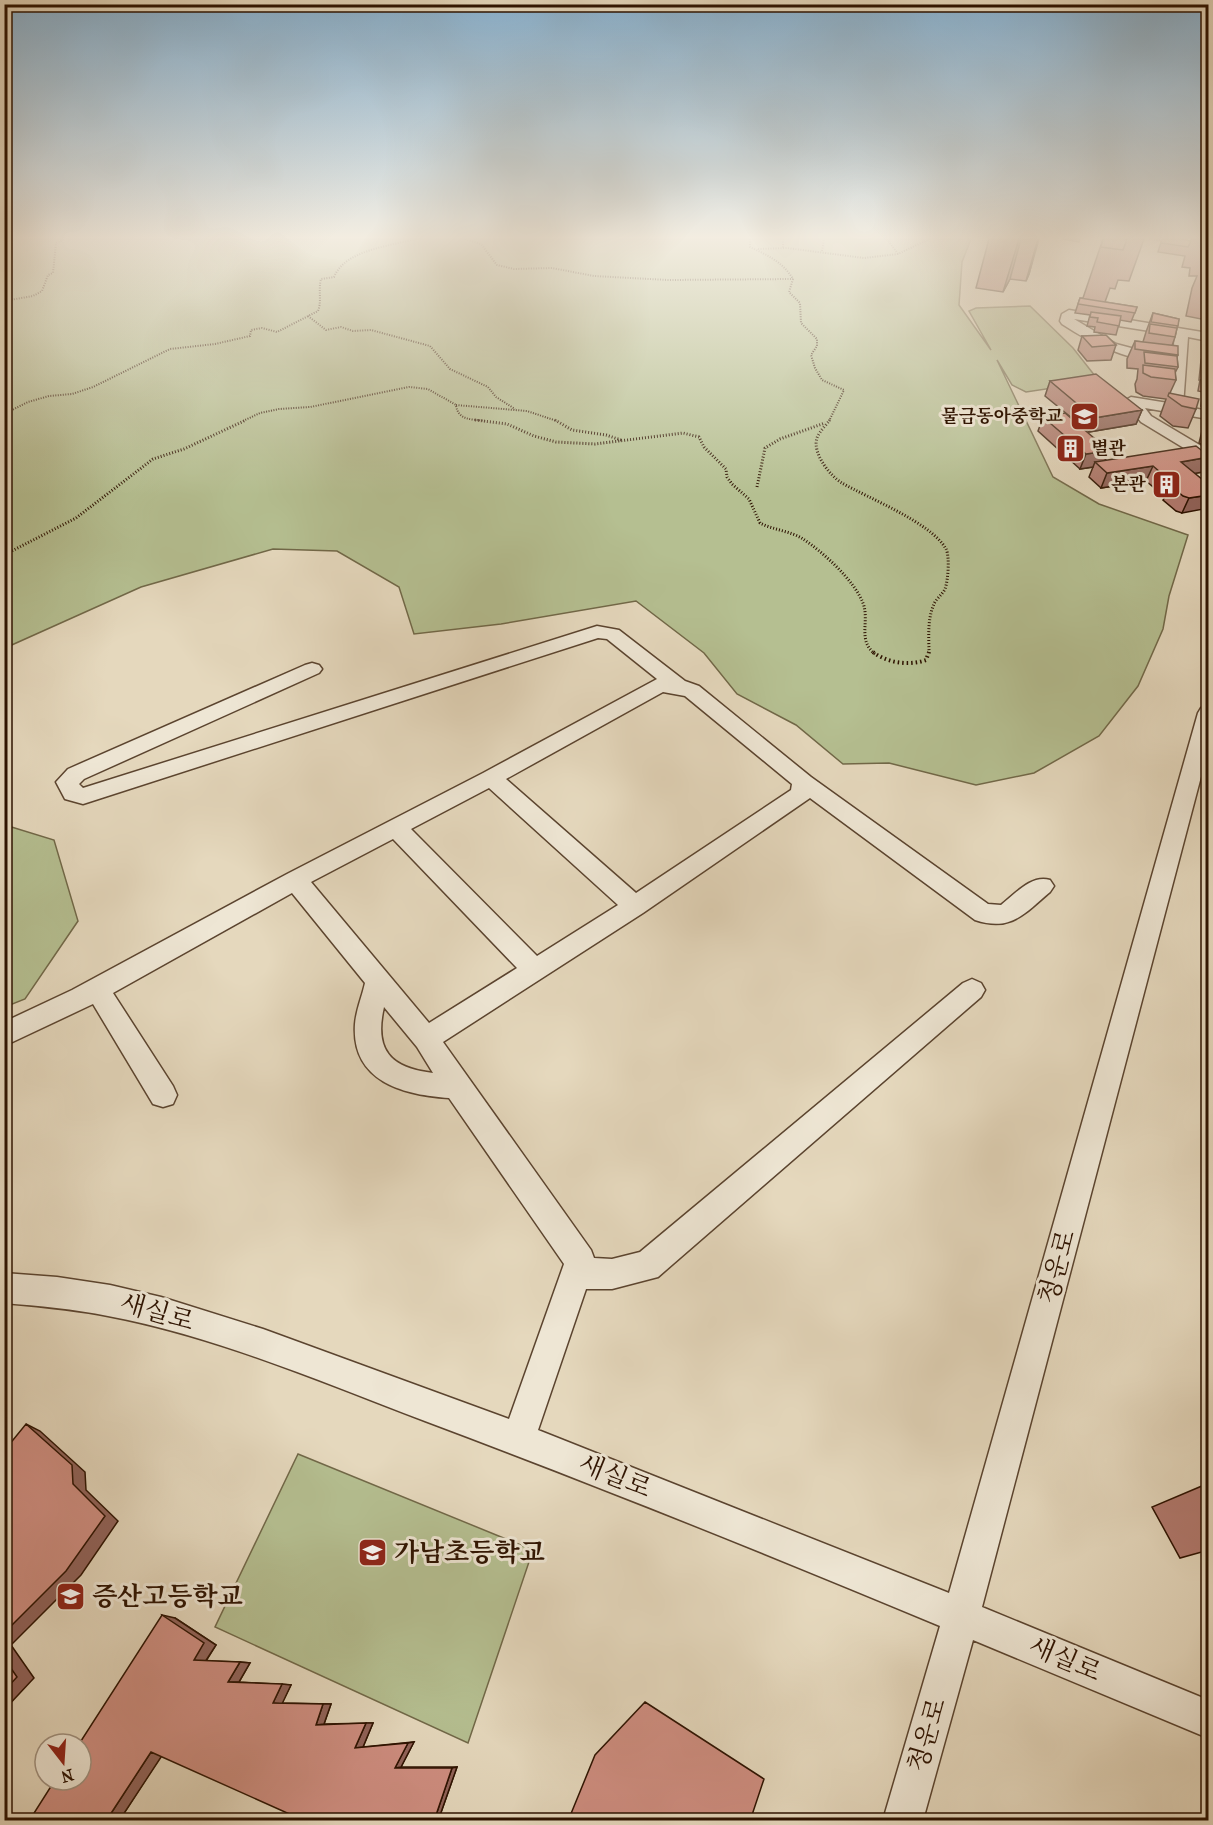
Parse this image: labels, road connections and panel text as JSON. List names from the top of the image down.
{
  "streets": {
    "street": ["청운로", "새실로"]
  },
  "crossings": [
    ["청운로", "새실로"]
  ],
  "places": {
    "school or university": ["물금동아중학교", "가남초등학교", "증산고등학교"],
    "building": ["별관", "본관"]
  },
  "north": "bottom"
}
